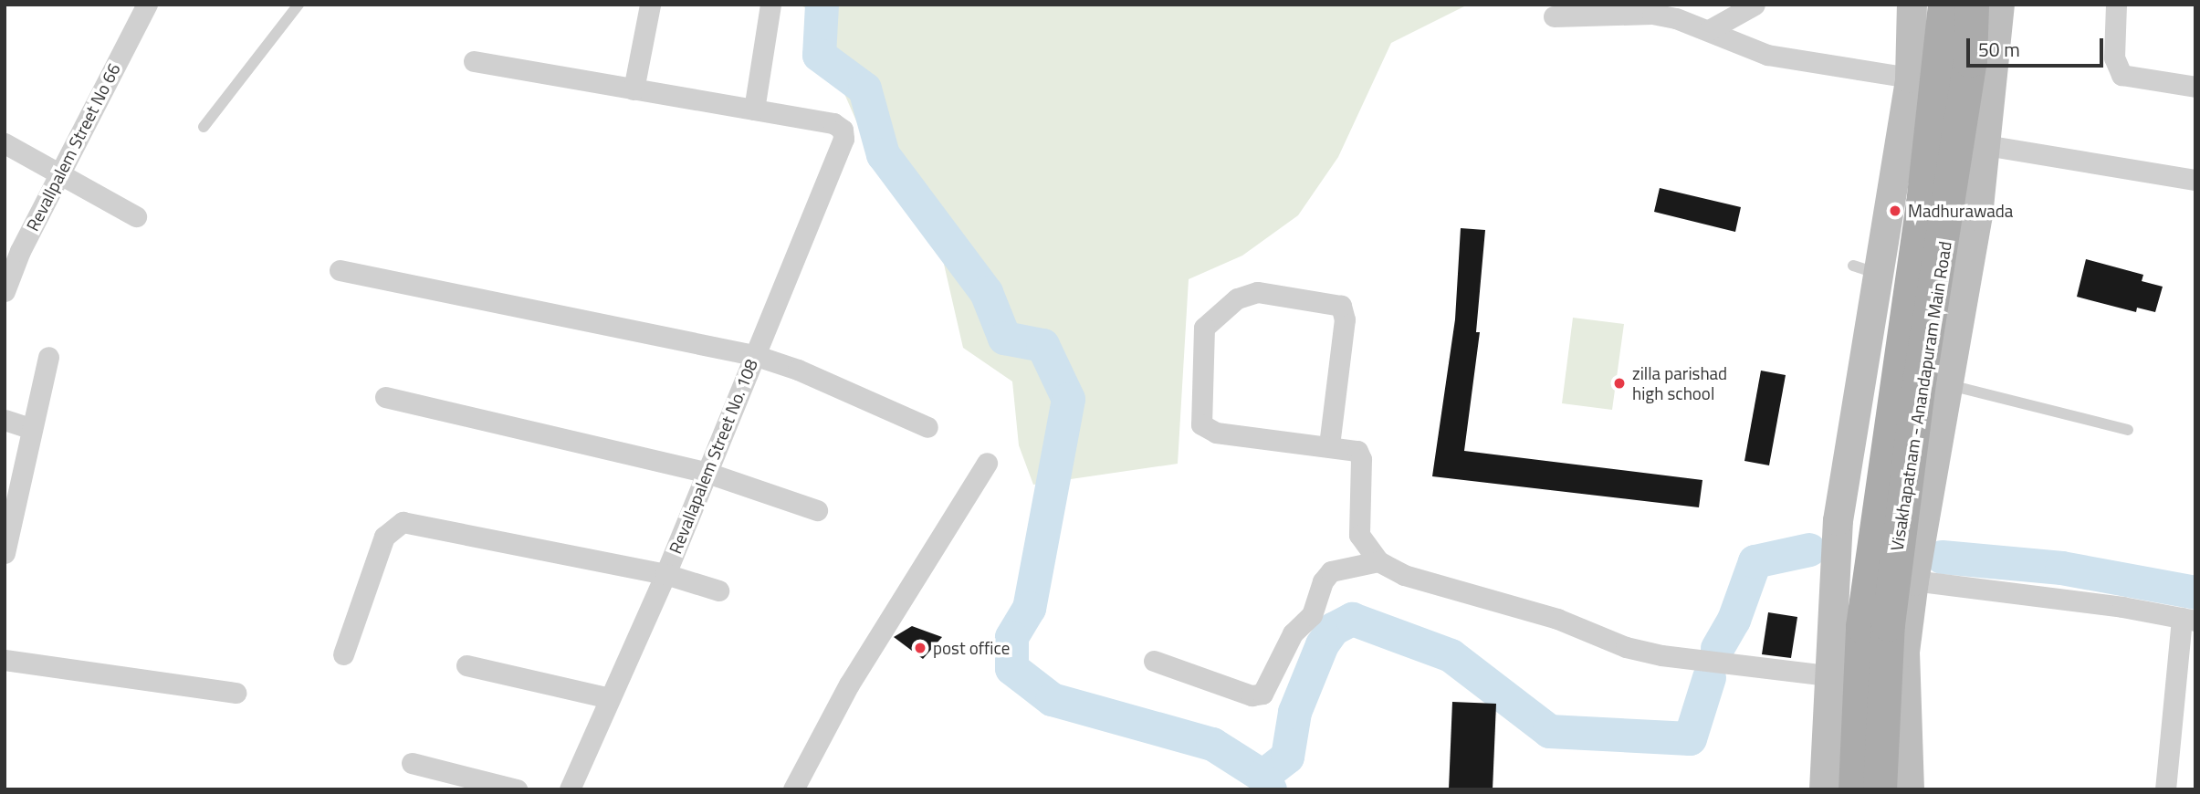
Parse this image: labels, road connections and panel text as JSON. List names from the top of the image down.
{
  "streets": {
    "main road": ["Visakhapatnam - Anandapuram Main Road"],
    "street": ["Revallpalem Street No 66", "Revallapalem Street No. 108"]
  },
  "places": ["Madhurawada", "zilla parishad high school", "post office"],
  "scale_bar": "50 m"
}
